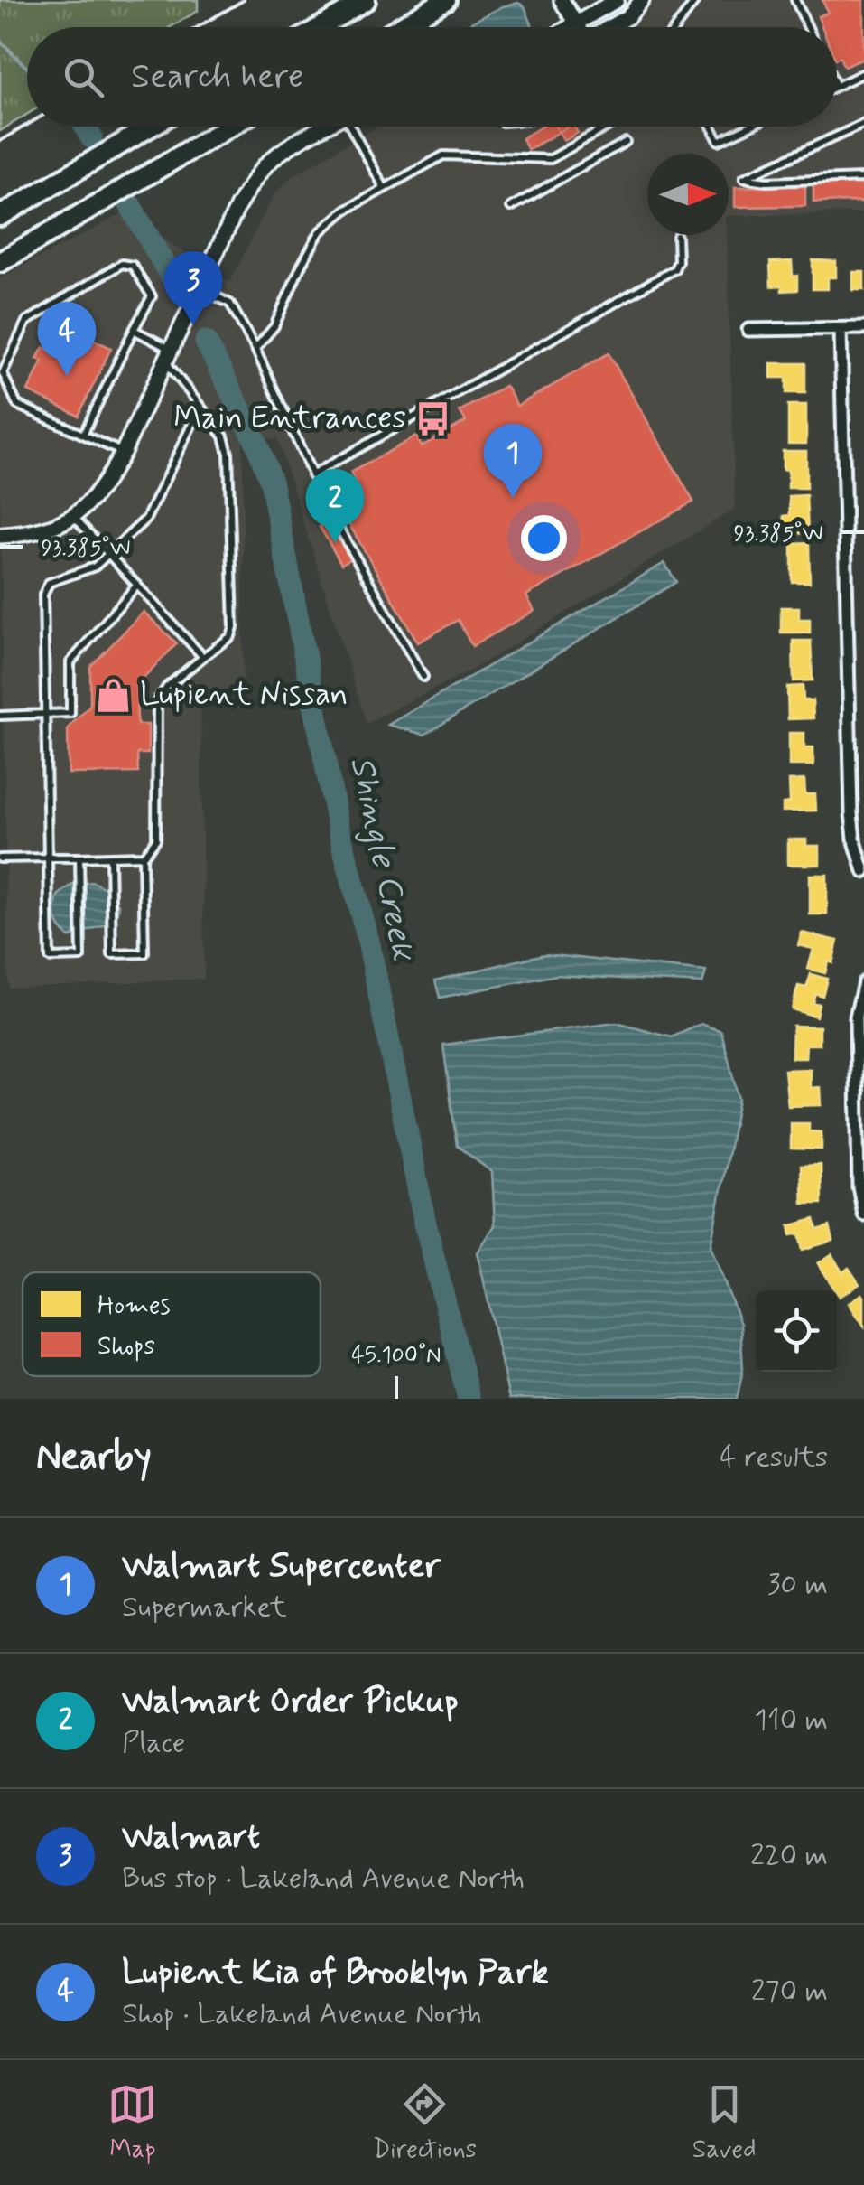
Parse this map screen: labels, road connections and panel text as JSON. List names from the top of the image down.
{
  "water": ["Shingle Creek"],
  "places": {
    "bus stop": ["Main Entrances"],
    "shop": ["Lupient Nissan"]
  },
  "legend": ["Homes", "Shops"],
  "north": "right",
  "page": {
    "search": "Search here",
    "pins": [
      "3",
      "4",
      "1",
      "2"
    ],
    "heading": ["Nearby", "4 results"],
    "list": [
      {
        "mark": "1",
        "name": "Walmart Supercenter",
        "note": "Supermarket",
        "value": "30 m"
      },
      {
        "mark": "2",
        "name": "Walmart Order Pickup",
        "note": "Place",
        "value": "110 m"
      },
      {
        "mark": "3",
        "name": "Walmart",
        "note": "Bus stop · Lakeland Avenue North",
        "value": "220 m"
      },
      {
        "mark": "4",
        "name": "Lupient Kia of Brooklyn Park",
        "note": "Shop · Lakeland Avenue North",
        "value": "270 m"
      }
    ],
    "nav": ["Map", "Directions", "Saved"]
  },
  "coordinates": ["93.385°W", "45.100°N"]
}
